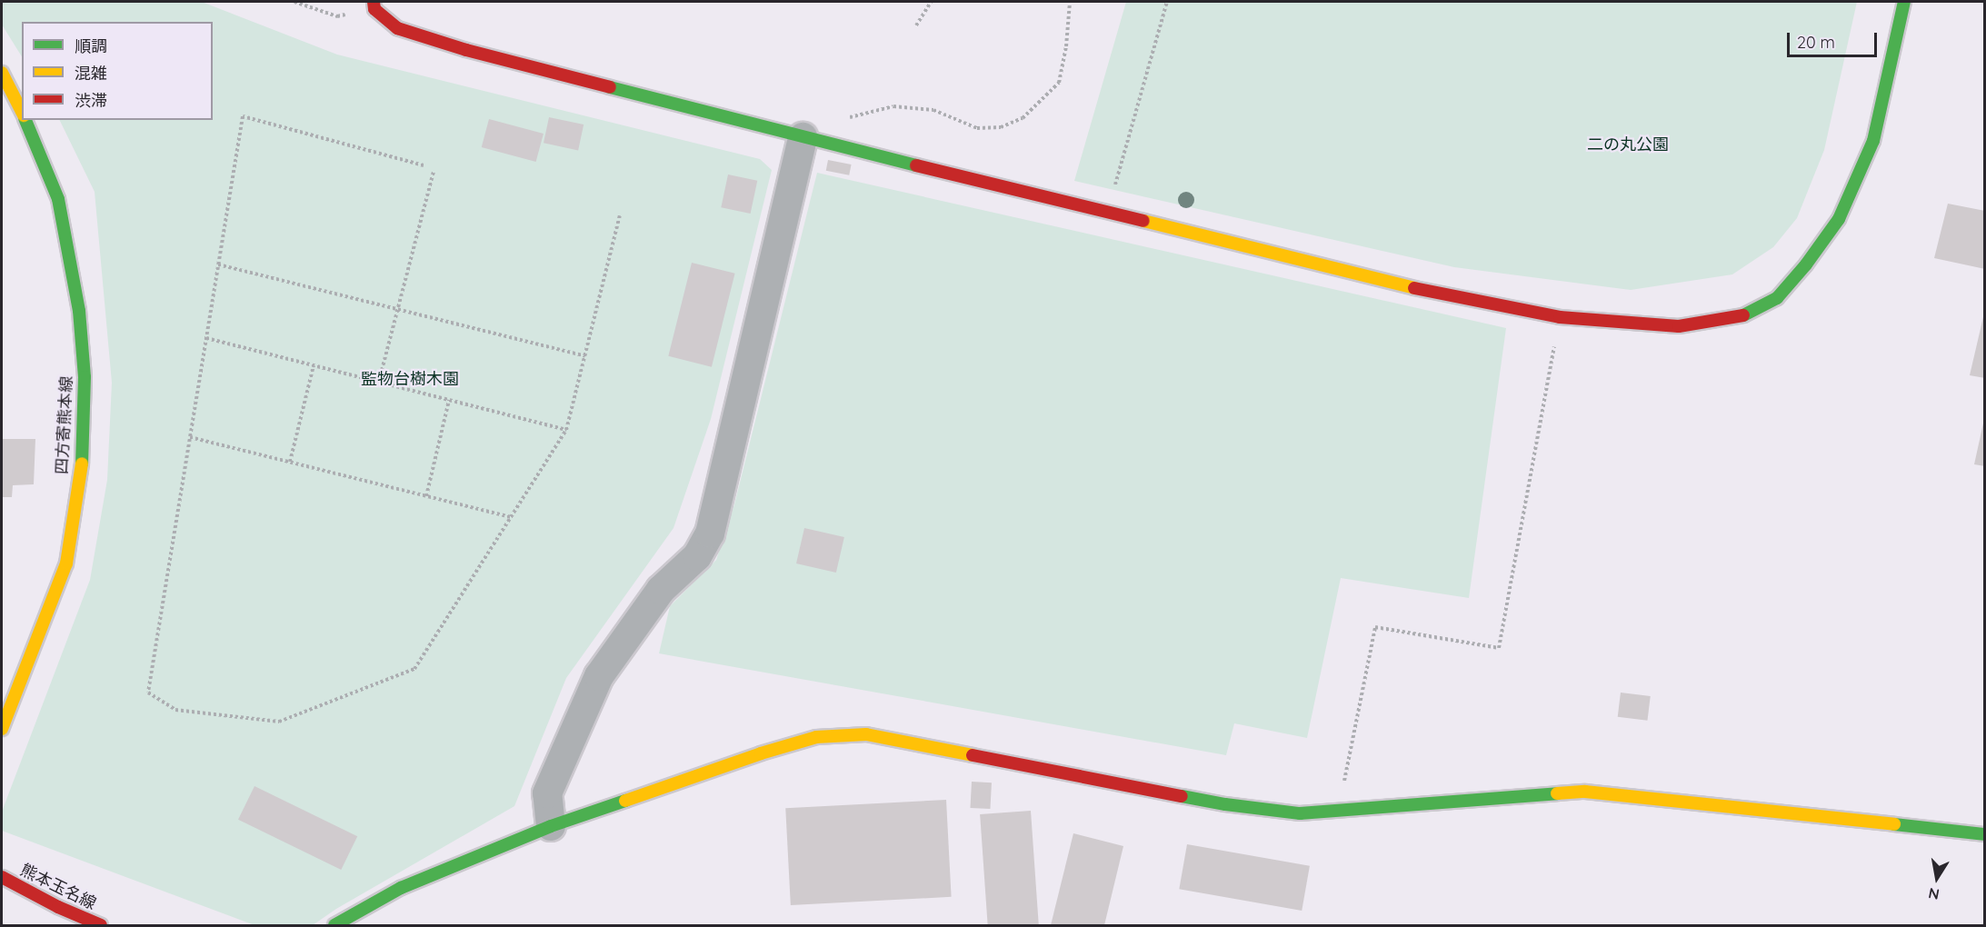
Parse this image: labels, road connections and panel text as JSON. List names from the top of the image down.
{
  "streets": {
    "street": ["四方寄熊本線", "熊本玉名線"]
  },
  "parks": ["二の丸公園", "監物台樹木園"],
  "legend": ["順調", "混雑", "渋滞"],
  "scale_bar": "20 m",
  "north": "bottom"
}
